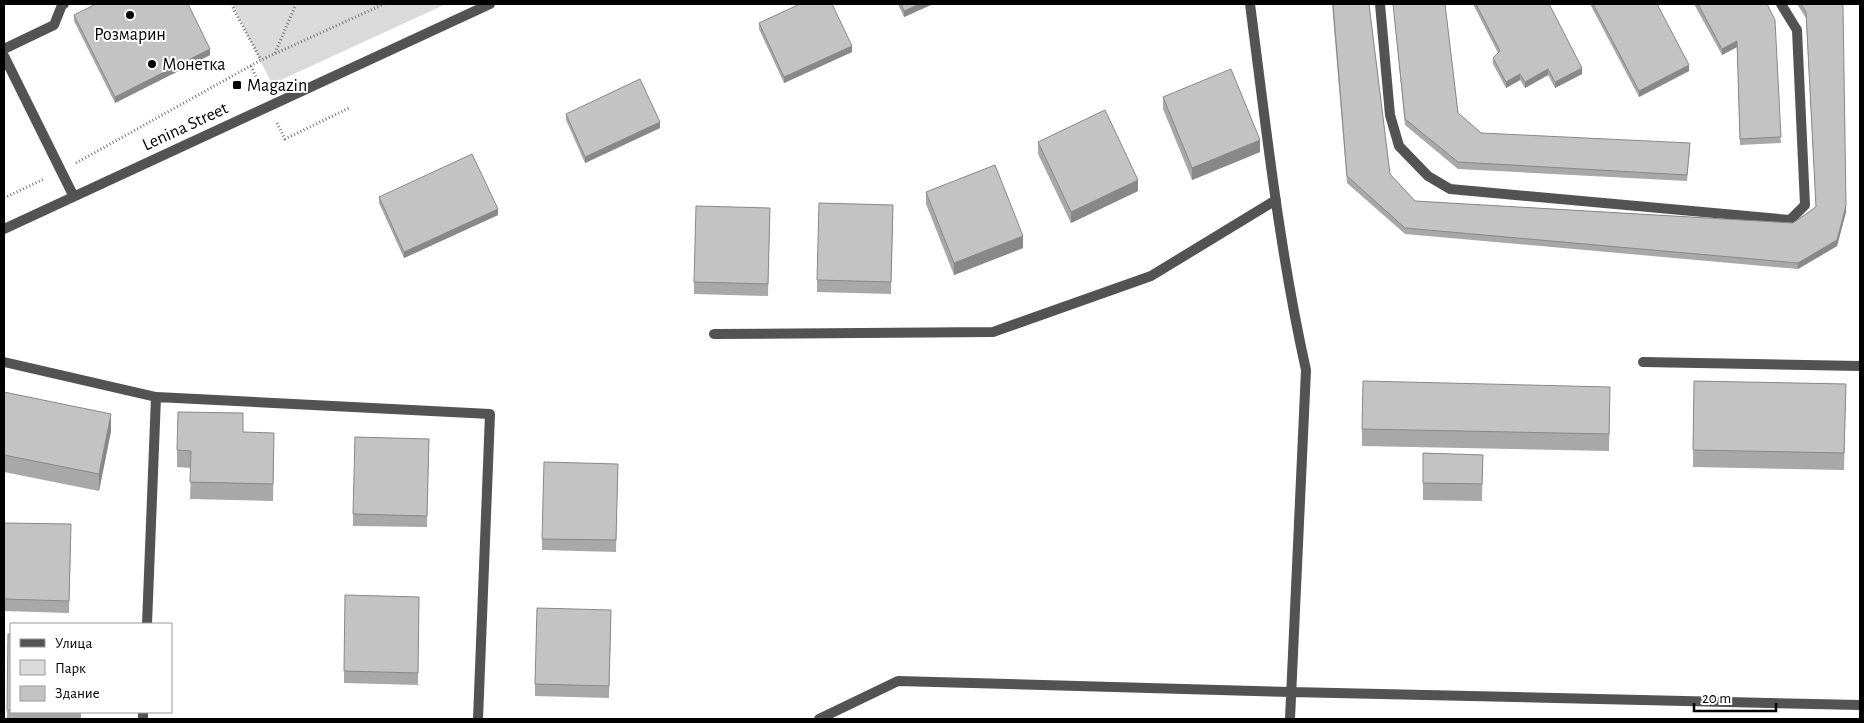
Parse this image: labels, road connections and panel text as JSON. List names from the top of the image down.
{
  "streets": {
    "street": ["Lenina Street"]
  },
  "places": {
    "other": ["Розмарин", "Монетка"],
    "transit": ["Magazin"]
  },
  "legend": ["Улица", "Парк", "Здание"],
  "scale_bar": "20 m"
}
